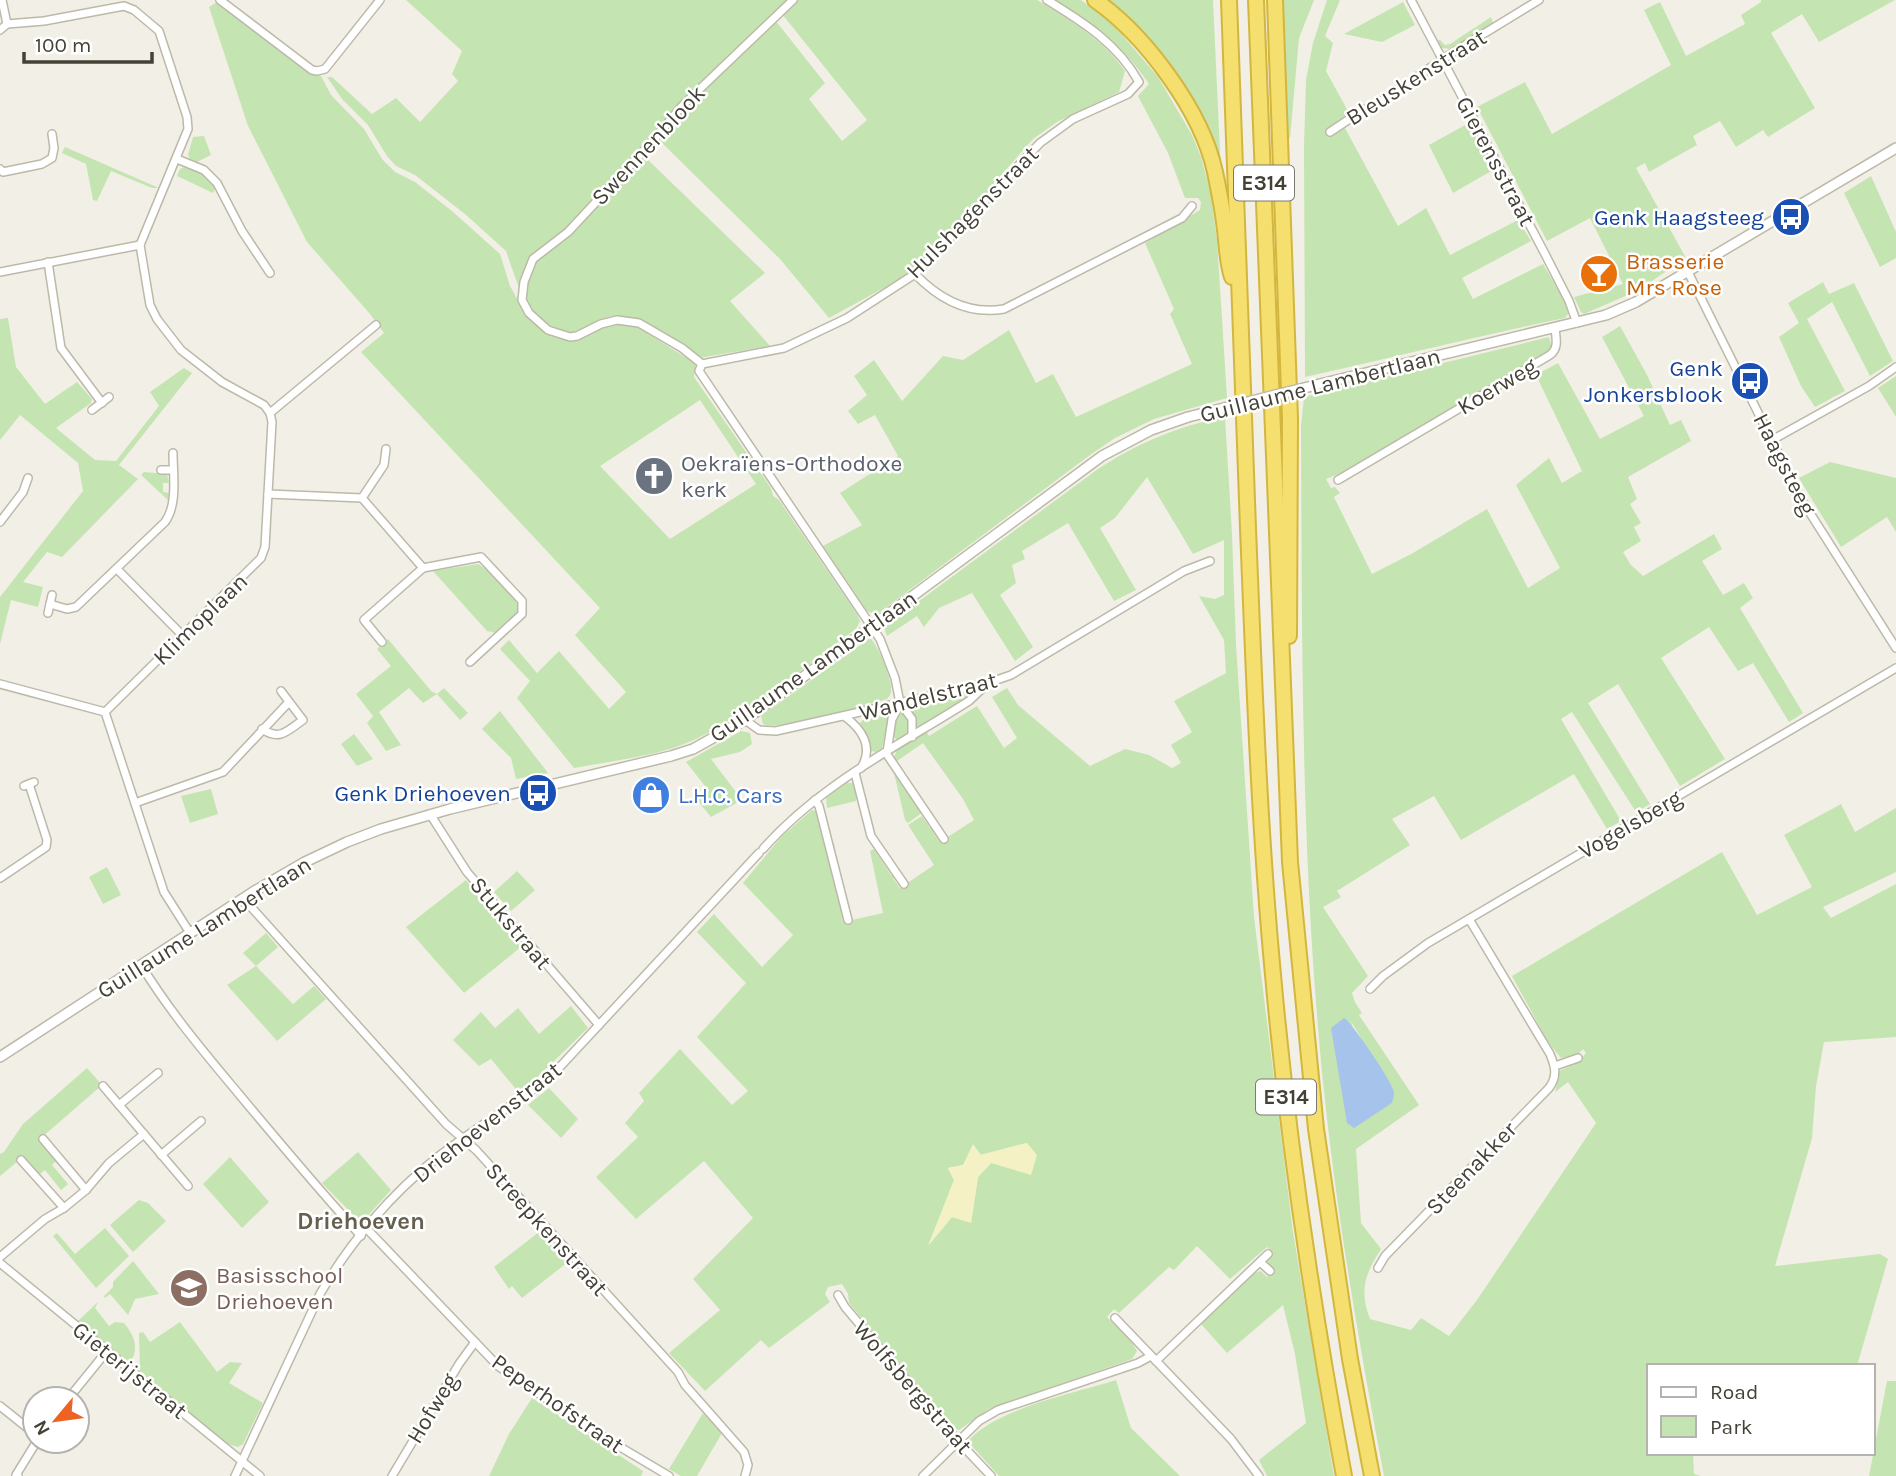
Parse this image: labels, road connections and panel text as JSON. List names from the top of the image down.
{
  "streets": {
    "highway": ["E314"],
    "street": [
      "Bleuskenstraat",
      "Swennenblook",
      "Gierensstraat",
      "Hulshagenstraat",
      "Guillaume Lambertlaan",
      "Koerweg",
      "Haagsteeg",
      "Klimoplaan",
      "Wandelstraat",
      "Vogelsberg",
      "Stukstraat",
      "Driehoevenstraat",
      "Steenakker",
      "Streepkenstraat",
      "Gieterijstraat",
      "Wolfsbergstraat",
      "Peperhofstraat",
      "Hofweg"
    ]
  },
  "crossings": [
    ["Bleuskenstraat", "Gierensstraat"],
    ["Swennenblook", "Hulshagenstraat"],
    ["Guillaume Lambertlaan", "Koerweg"],
    ["Guillaume Lambertlaan", "Wandelstraat"],
    ["Guillaume Lambertlaan", "Stukstraat"],
    ["Guillaume Lambertlaan", "Streepkenstraat"],
    ["Wandelstraat", "Driehoevenstraat"],
    ["Stukstraat", "Driehoevenstraat"],
    ["Driehoevenstraat", "Streepkenstraat"],
    ["Driehoevenstraat", "Gieterijstraat"],
    ["Driehoevenstraat", "Peperhofstraat"],
    ["Peperhofstraat", "Hofweg"]
  ],
  "districts": ["Driehoeven"],
  "places": {
    "bus stop": ["Genk Haagsteeg", "Genk Jonkersblook", "Genk Driehoeven"],
    "bar": ["Brasserie Mrs Rose"],
    "church": ["Oekraïens-Orthodoxe kerk"],
    "shop": ["L.H.C. Cars"],
    "school or university": ["Basisschool Driehoeven"]
  },
  "legend": ["Road", "Park"],
  "scale_bar": "100 m",
  "north": "bottom left"
}
